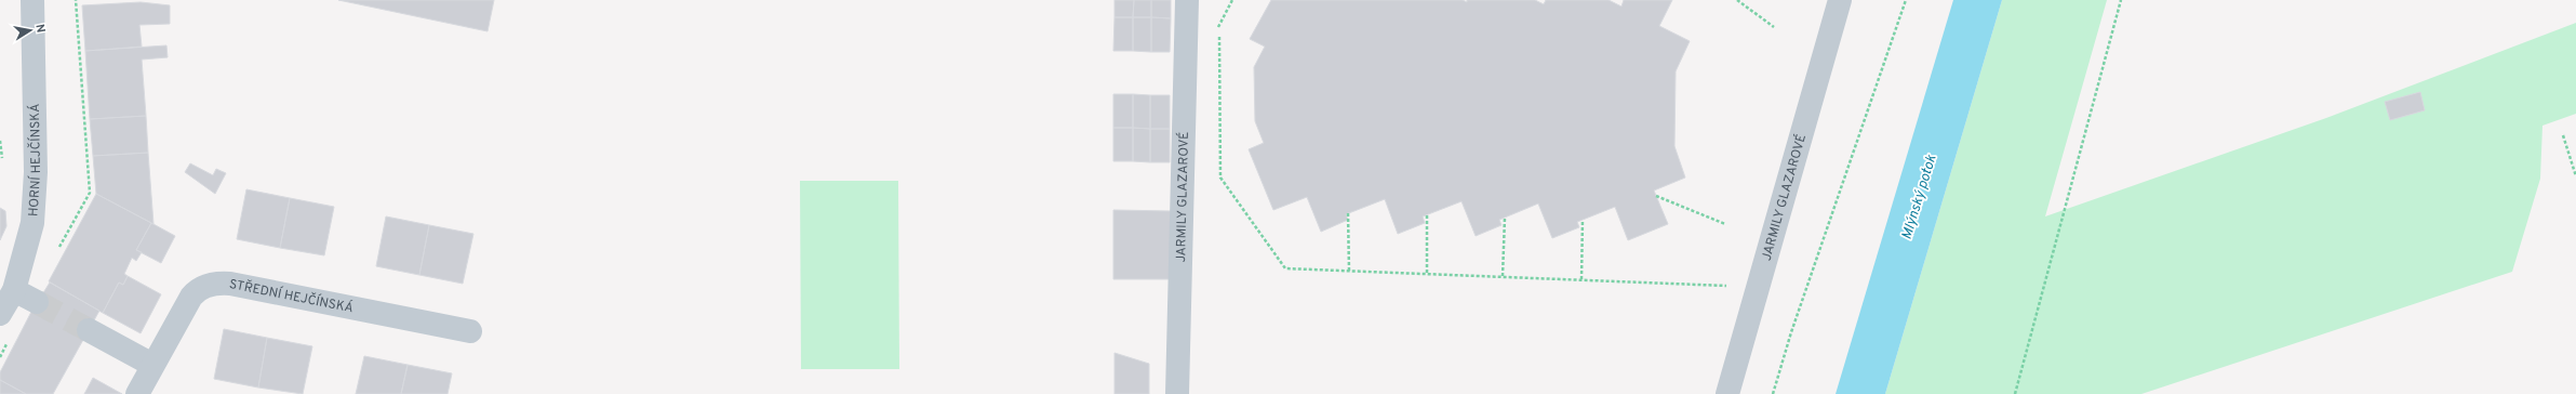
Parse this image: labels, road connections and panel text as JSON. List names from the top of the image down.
{
  "streets": {
    "street": ["HORNÍ HEJČÍNSKÁ", "JARMILY GLAZAROVÉ", "STŘEDNÍ HEJČÍNSKÁ"]
  },
  "water": ["Mlýnský potok"],
  "north": "right"
}
